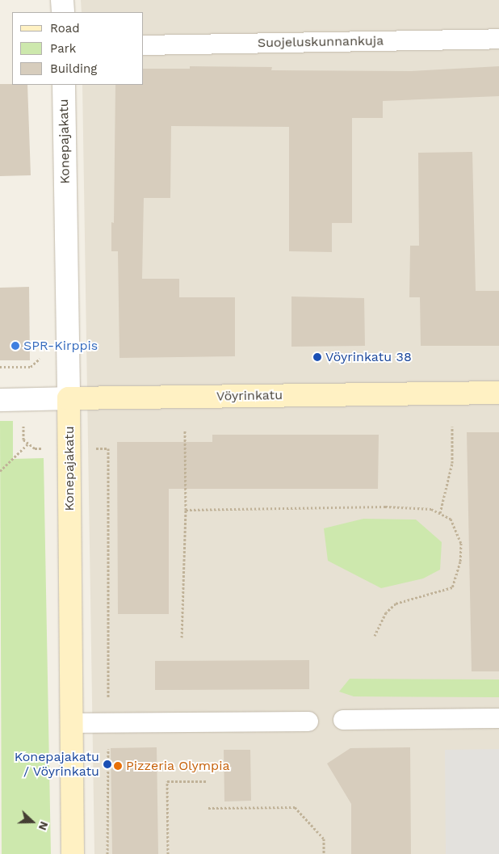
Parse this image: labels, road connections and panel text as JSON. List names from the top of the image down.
{
  "streets": {
    "main road": ["Konepajakatu", "Vöyrinkatu"],
    "lane": ["Suojeluskunnankuja"]
  },
  "crossings": [
    ["Konepajakatu", "Vöyrinkatu"]
  ],
  "places": [
    "SPR-Kirppis",
    "Vöyrinkatu 38",
    "Konepajakatu / Vöyrinkatu",
    "Pizzeria Olympia"
  ],
  "legend": ["Road", "Park", "Building"],
  "north": "right"
}
